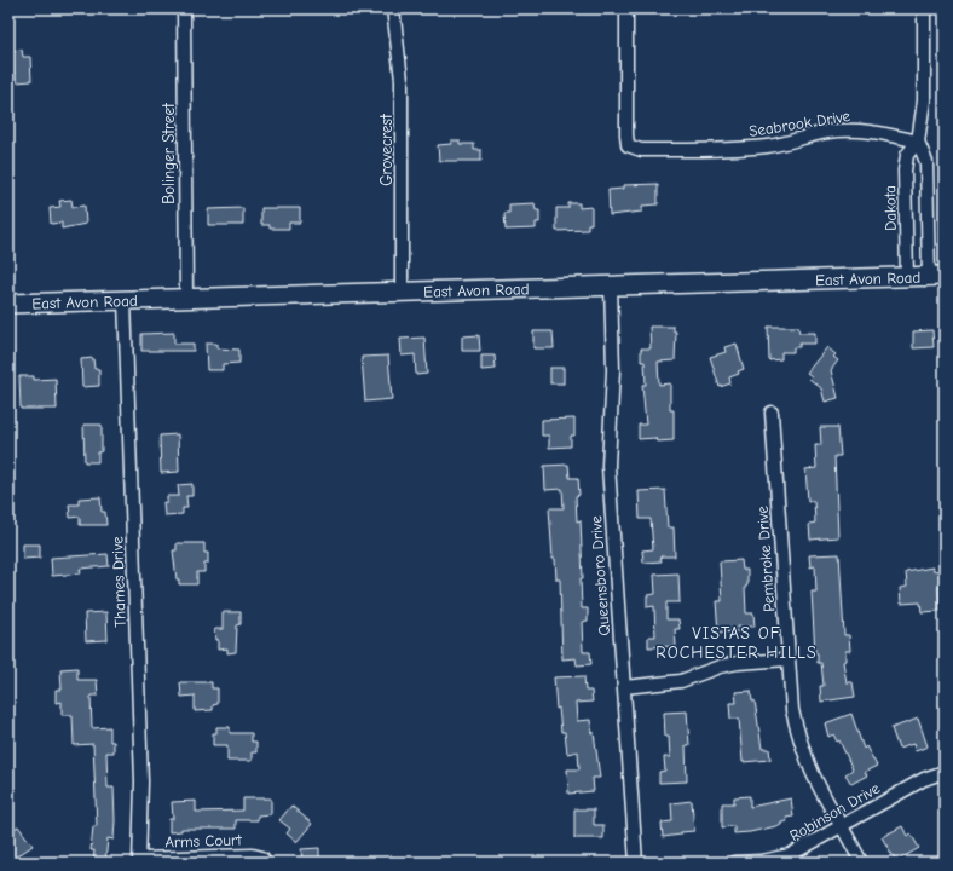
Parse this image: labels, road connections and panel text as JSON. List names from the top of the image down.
{
  "streets": {
    "main road": ["East Avon Road"],
    "street": [
      "Seabrook Drive",
      "Grovecrest",
      "Bolinger Street",
      "Dakota",
      "Pembroke Drive",
      "Queensboro Drive",
      "Thames Drive",
      "Robinson Drive",
      "Arms Court"
    ]
  },
  "crossings": [
    ["Seabrook Drive", "Dakota"],
    ["Grovecrest", "East Avon Road"],
    ["Bolinger Street", "East Avon Road"],
    ["Dakota", "East Avon Road"],
    ["East Avon Road", "Queensboro Drive"],
    ["East Avon Road", "Thames Drive"],
    ["Pembroke Drive", "Robinson Drive"],
    ["Thames Drive", "Arms Court"]
  ],
  "districts": ["VISTAS OF ROCHESTER HILLS"]
}
